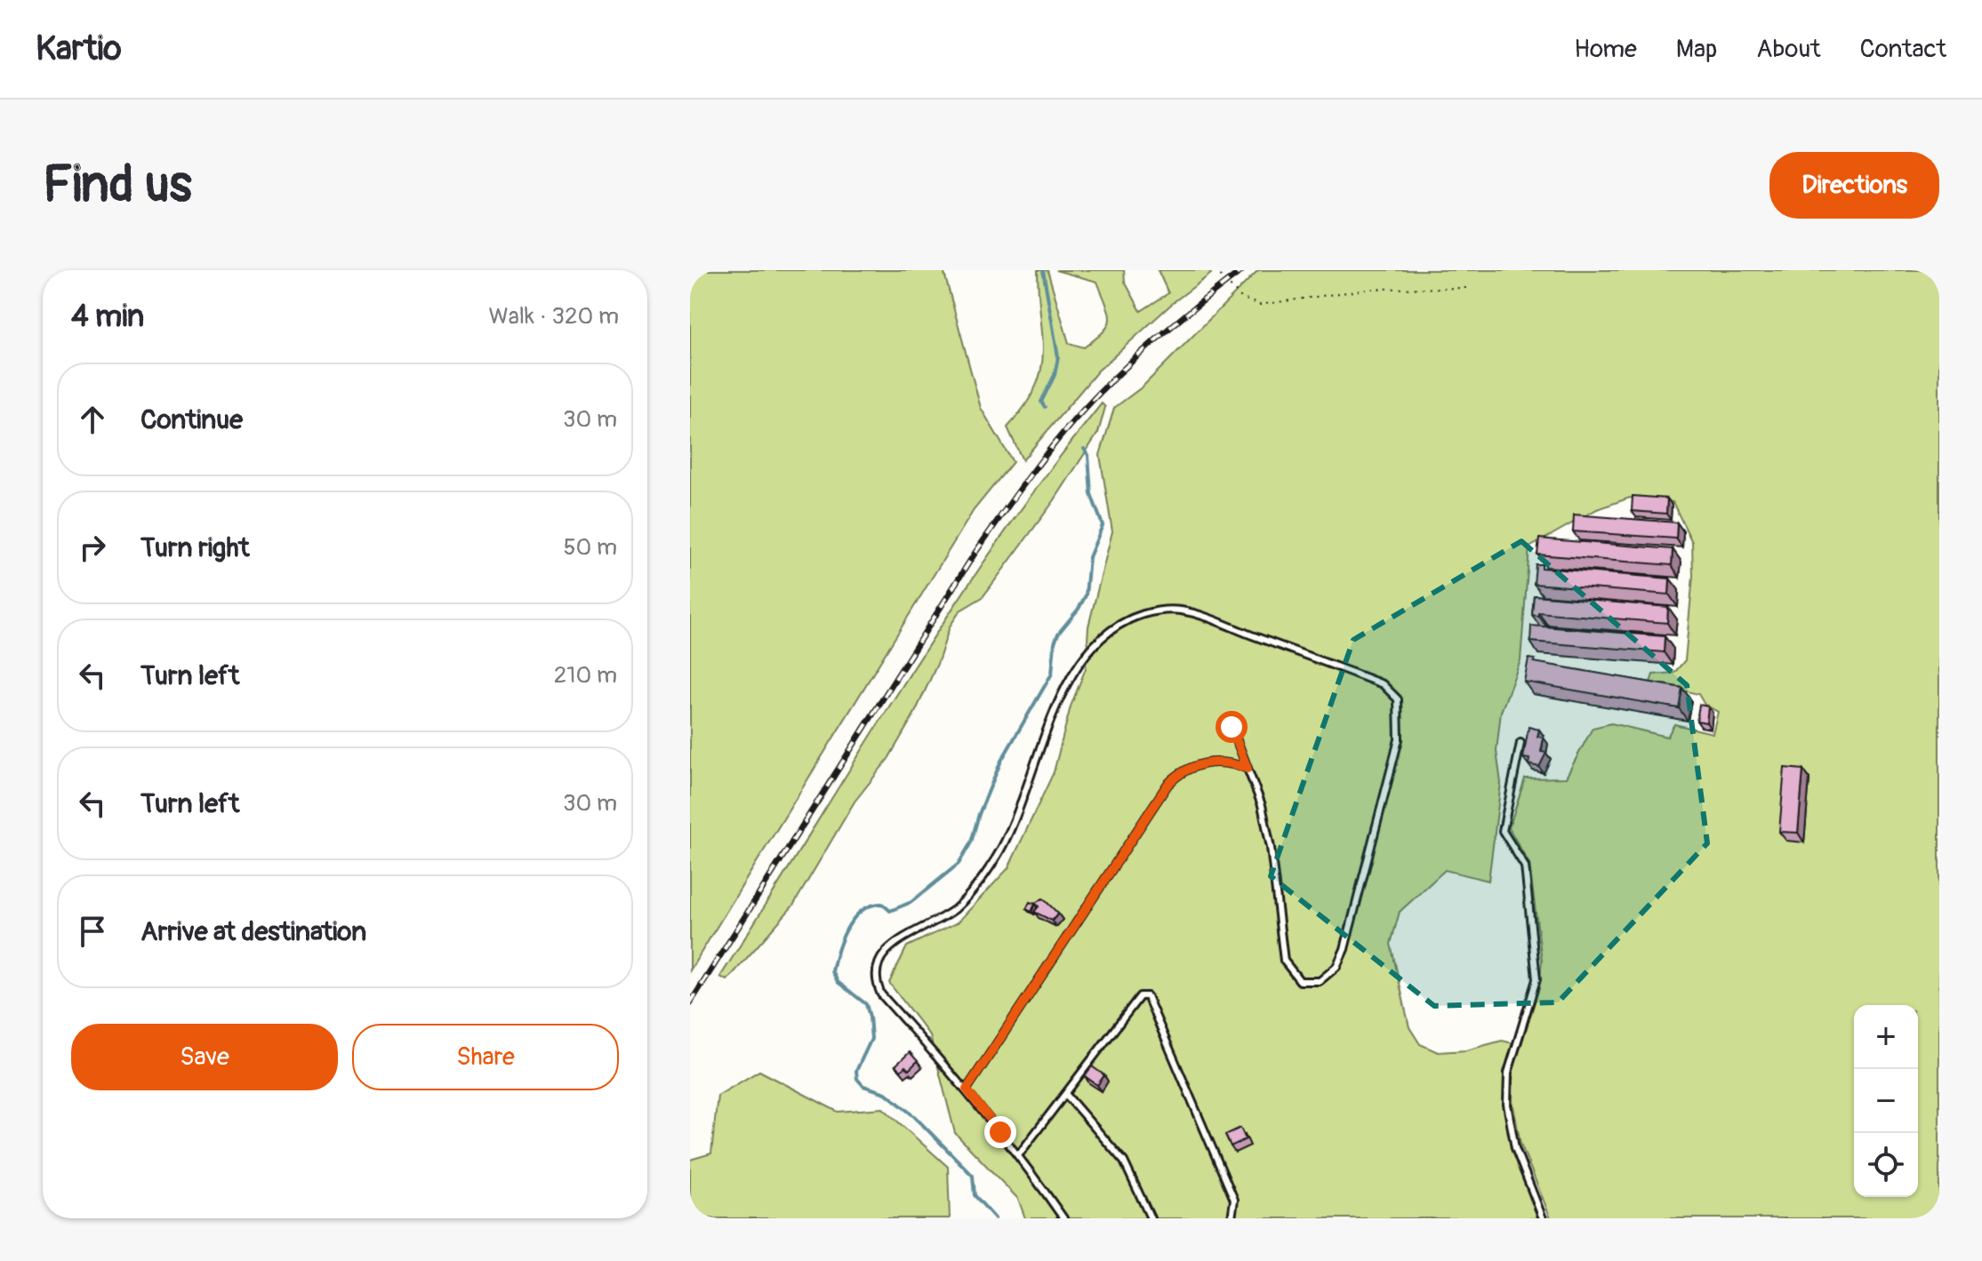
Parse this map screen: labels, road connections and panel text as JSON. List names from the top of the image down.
{
  "page": {
    "header": "Kartio",
    "nav": [
      "Home",
      "Map",
      "About",
      "Contact"
    ],
    "buttons": [
      "Directions",
      ["Save", "Share"]
    ],
    "title": "Find us",
    "heading": ["4 min", "Walk · 320 m"],
    "list": [
      ["Continue", "30 m"],
      ["Turn right", "50 m"],
      ["Turn left", "210 m"],
      ["Turn left", "30 m"],
      "Arrive at destination"
    ],
    "map_buttons": ["+", "−"]
  }
}
